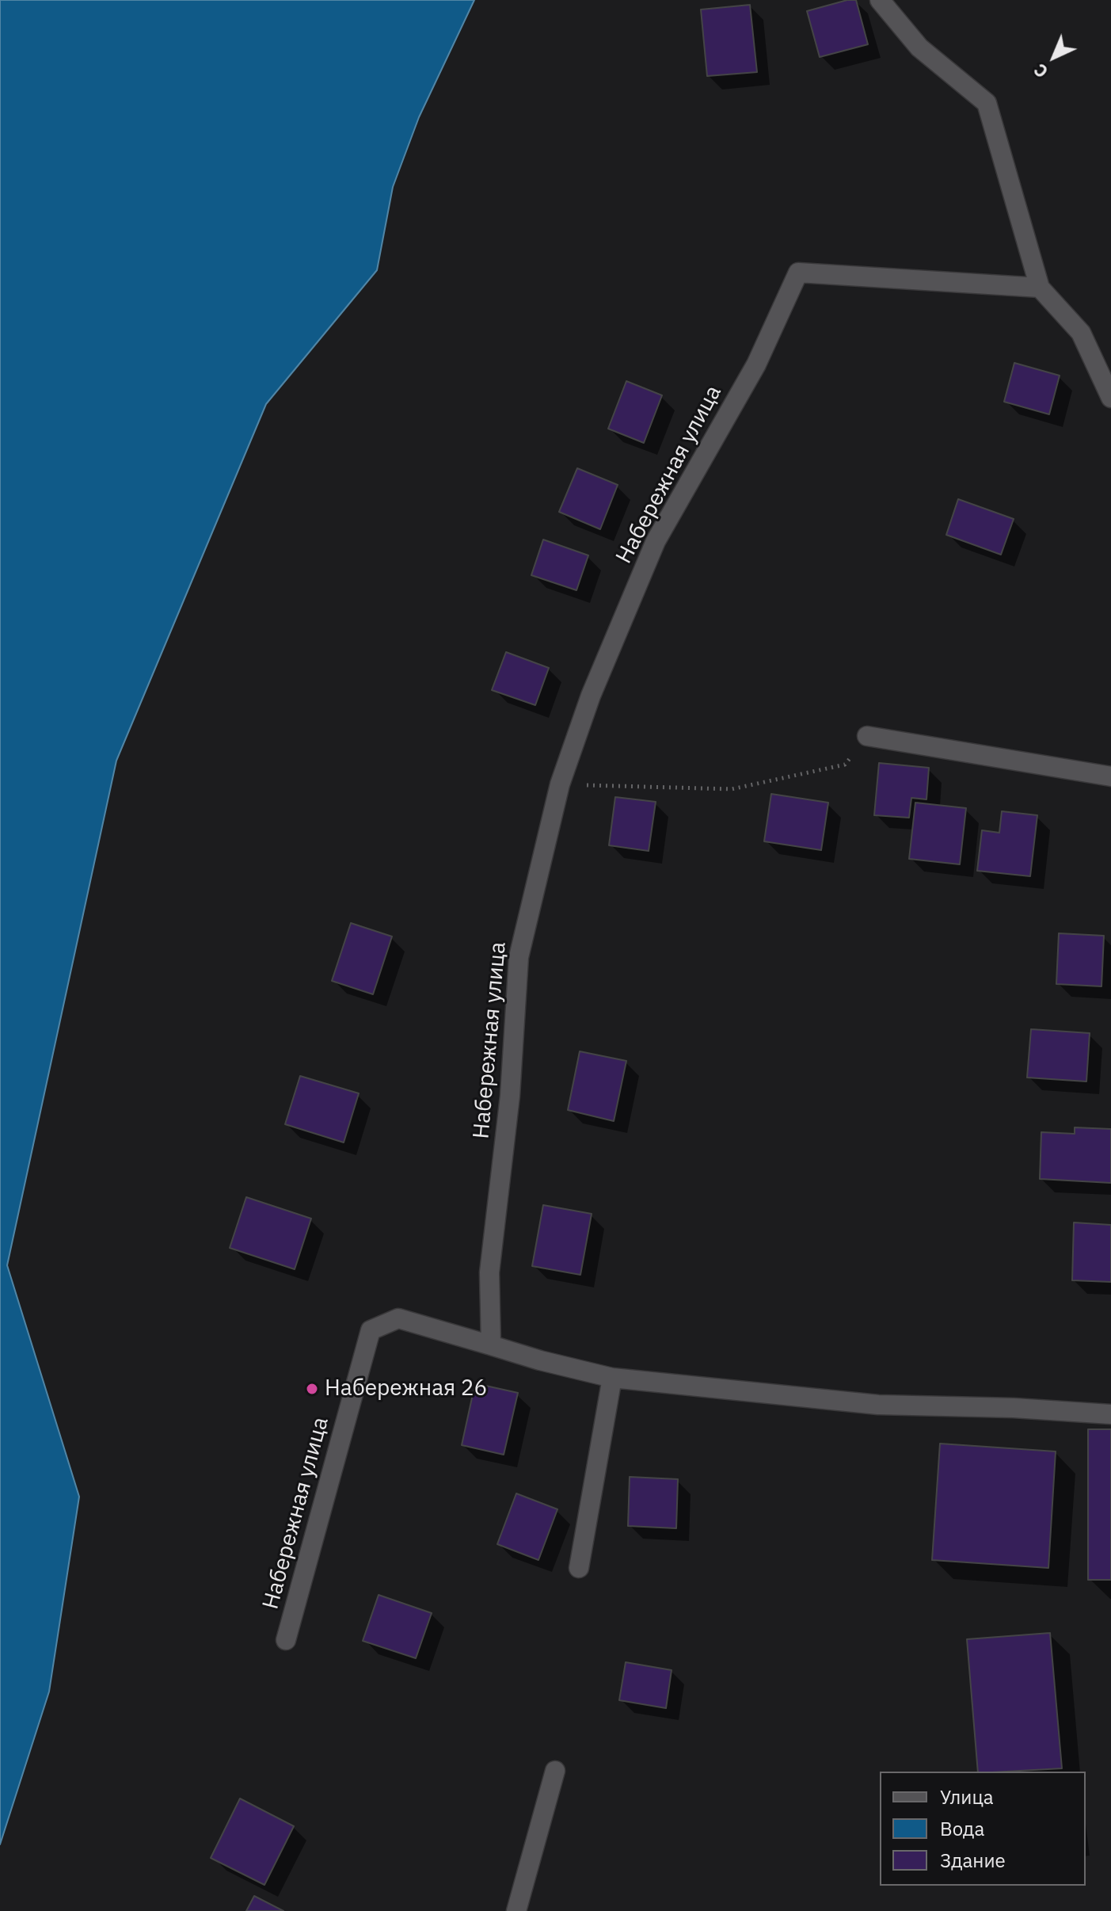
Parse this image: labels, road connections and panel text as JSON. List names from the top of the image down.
{
  "streets": {
    "street": ["Набережная улица"]
  },
  "places": ["Набережная 26"],
  "legend": ["Улица", "Вода", "Здание"],
  "north": "bottom left"
}
